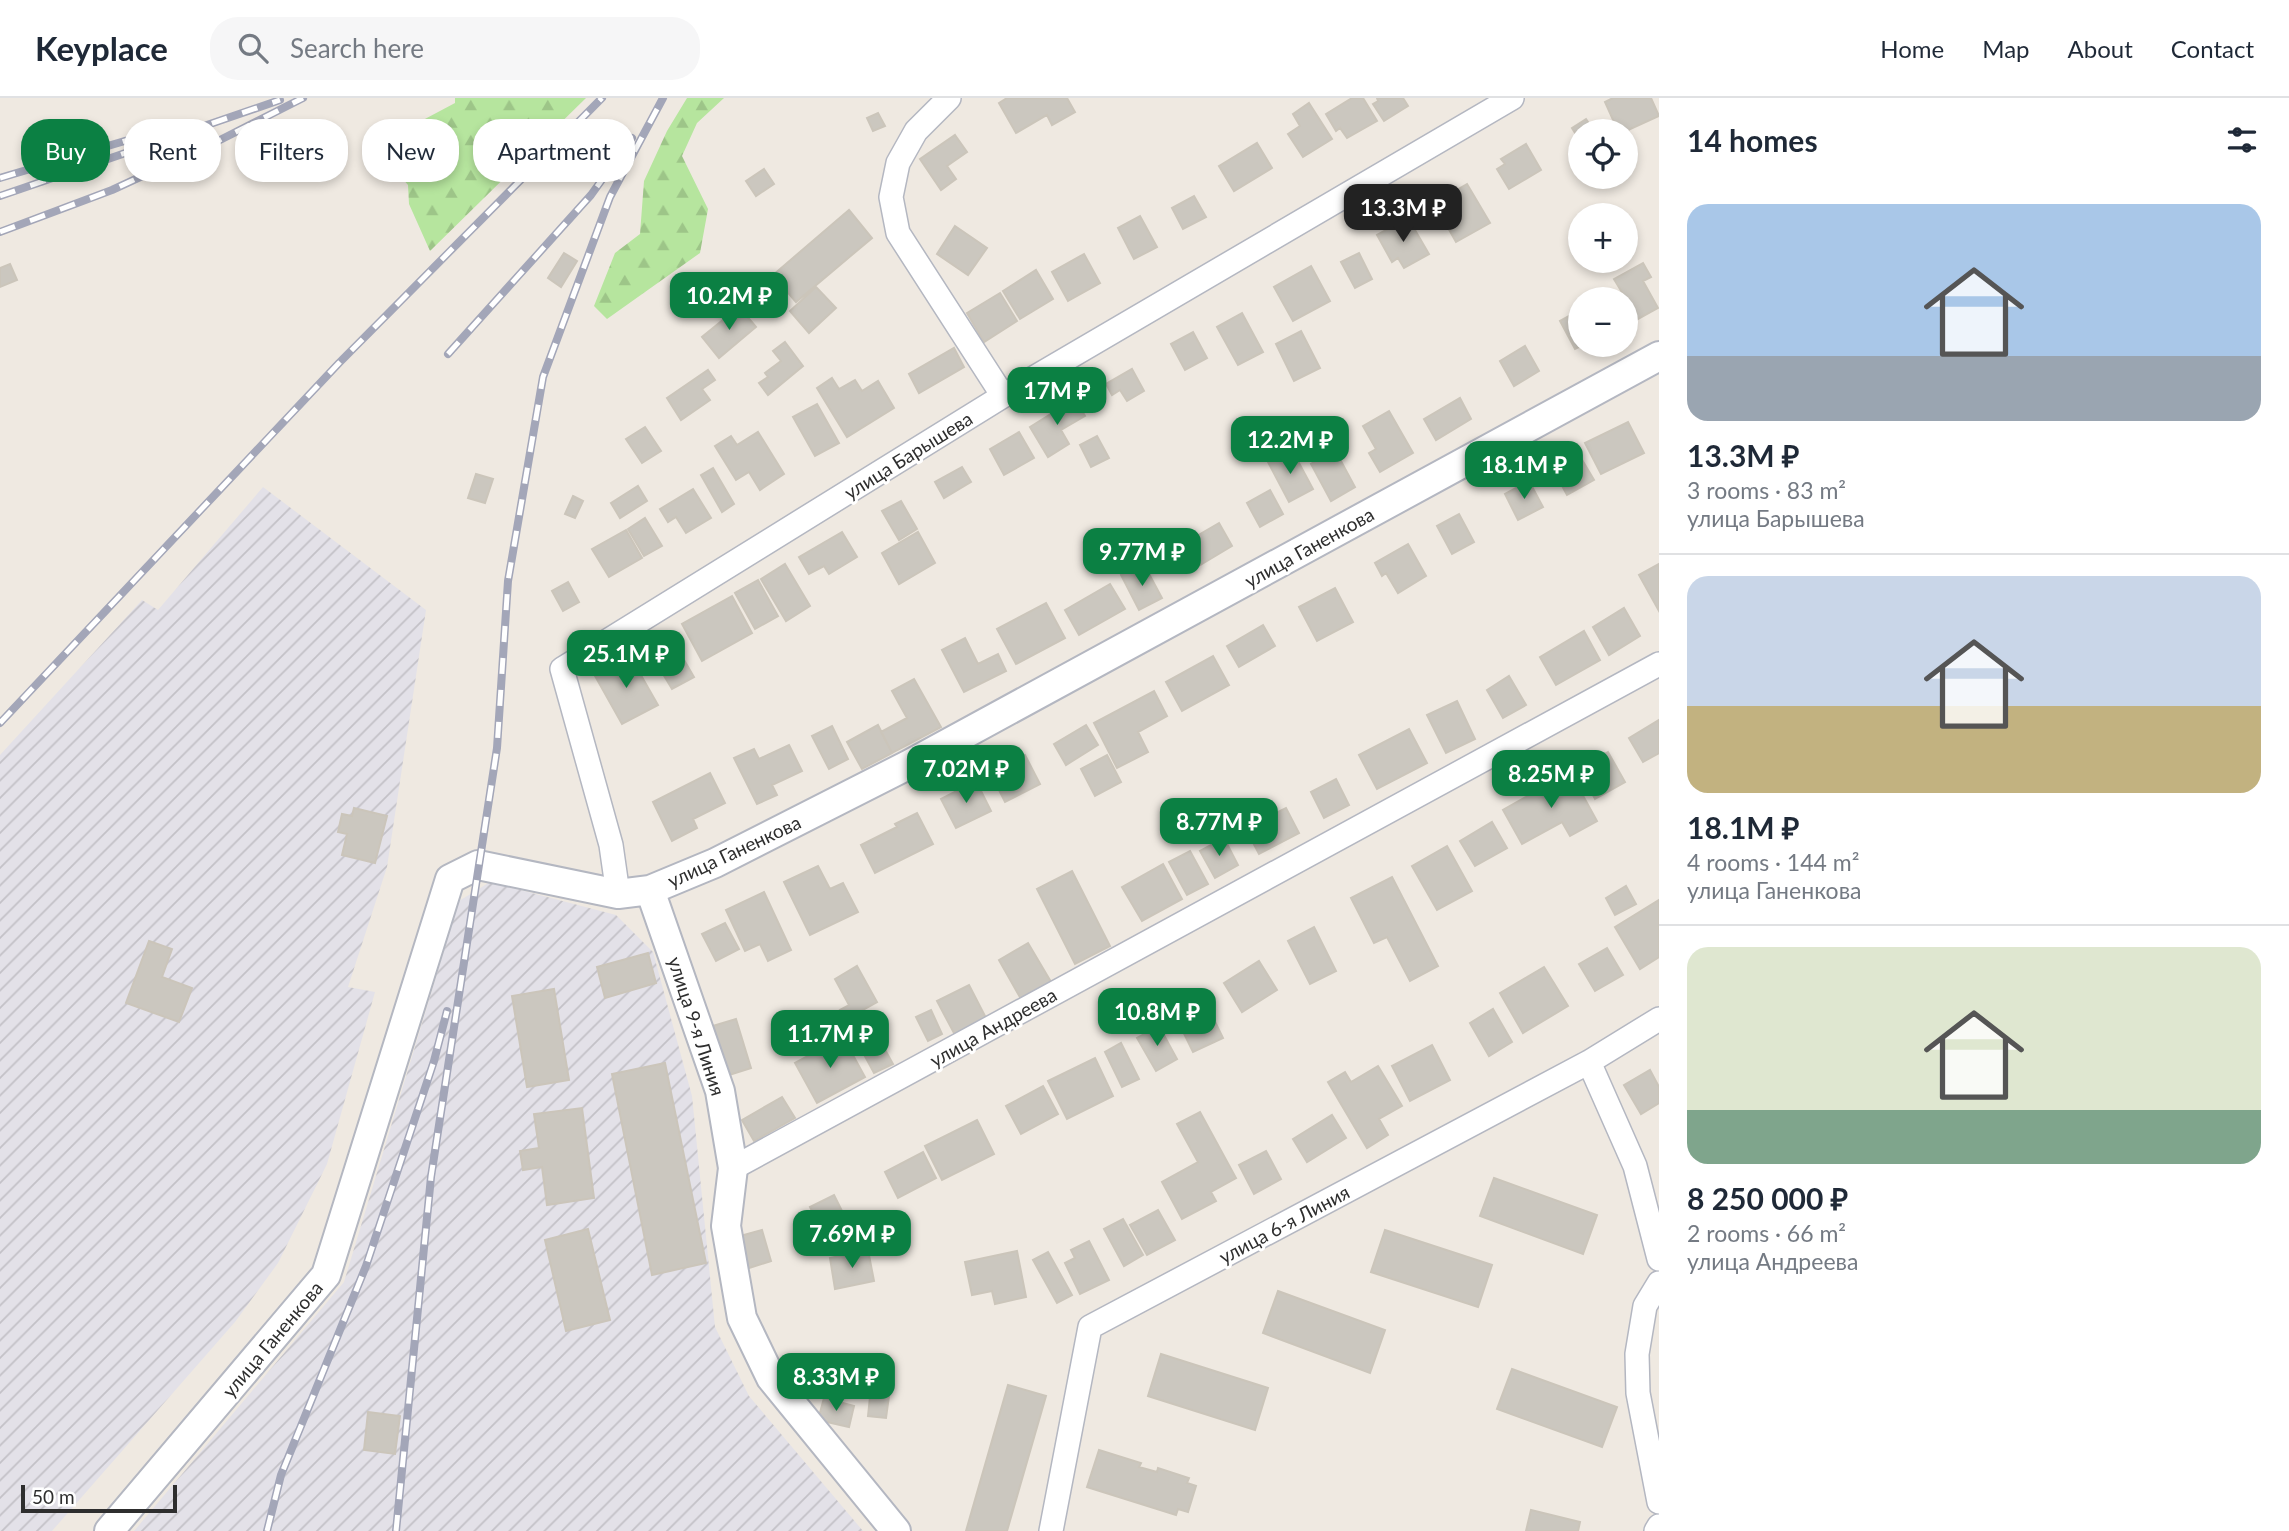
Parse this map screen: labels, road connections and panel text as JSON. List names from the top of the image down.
{
  "streets": {
    "street": [
      "улица Барышева",
      "улица Ганенкова",
      "улица 9-я Линия",
      "улица Андреева",
      "улица 6-я Линия"
    ]
  },
  "crossings": [
    ["улица Барышева", "улица Ганенкова"],
    ["улица Ганенкова", "улица 9-я Линия"],
    ["улица 9-я Линия", "улица Андреева"]
  ],
  "scale_bar": "50 m",
  "page": {
    "header": "Keyplace",
    "search": "Search here",
    "nav": [
      "Home",
      "Map",
      "About",
      "Contact"
    ],
    "heading": "14 homes",
    "map_buttons": ["+", "−"],
    "chip": [
      "Buy",
      "Rent",
      "Filters",
      "New",
      "Apartment"
    ],
    "list": [
      {
        "name": "13.3M ₽",
        "note": "3 rooms · 83 m² · улица Барышева"
      },
      {
        "name": "18.1M ₽",
        "note": "4 rooms · 144 m² · улица Ганенкова"
      },
      {
        "name": "8 250 000 ₽",
        "note": "2 rooms · 66 m² · улица Андреева"
      }
    ],
    "price": [
      "13.3M ₽",
      "10.2M ₽",
      "17M ₽",
      "12.2M ₽",
      "18.1M ₽",
      "9.77M ₽",
      "25.1M ₽",
      "7.02M ₽",
      "8.25M ₽",
      "8.77M ₽",
      "10.8M ₽",
      "11.7M ₽",
      "7.69M ₽",
      "8.33M ₽"
    ],
    "scale": "50 m"
  }
}
